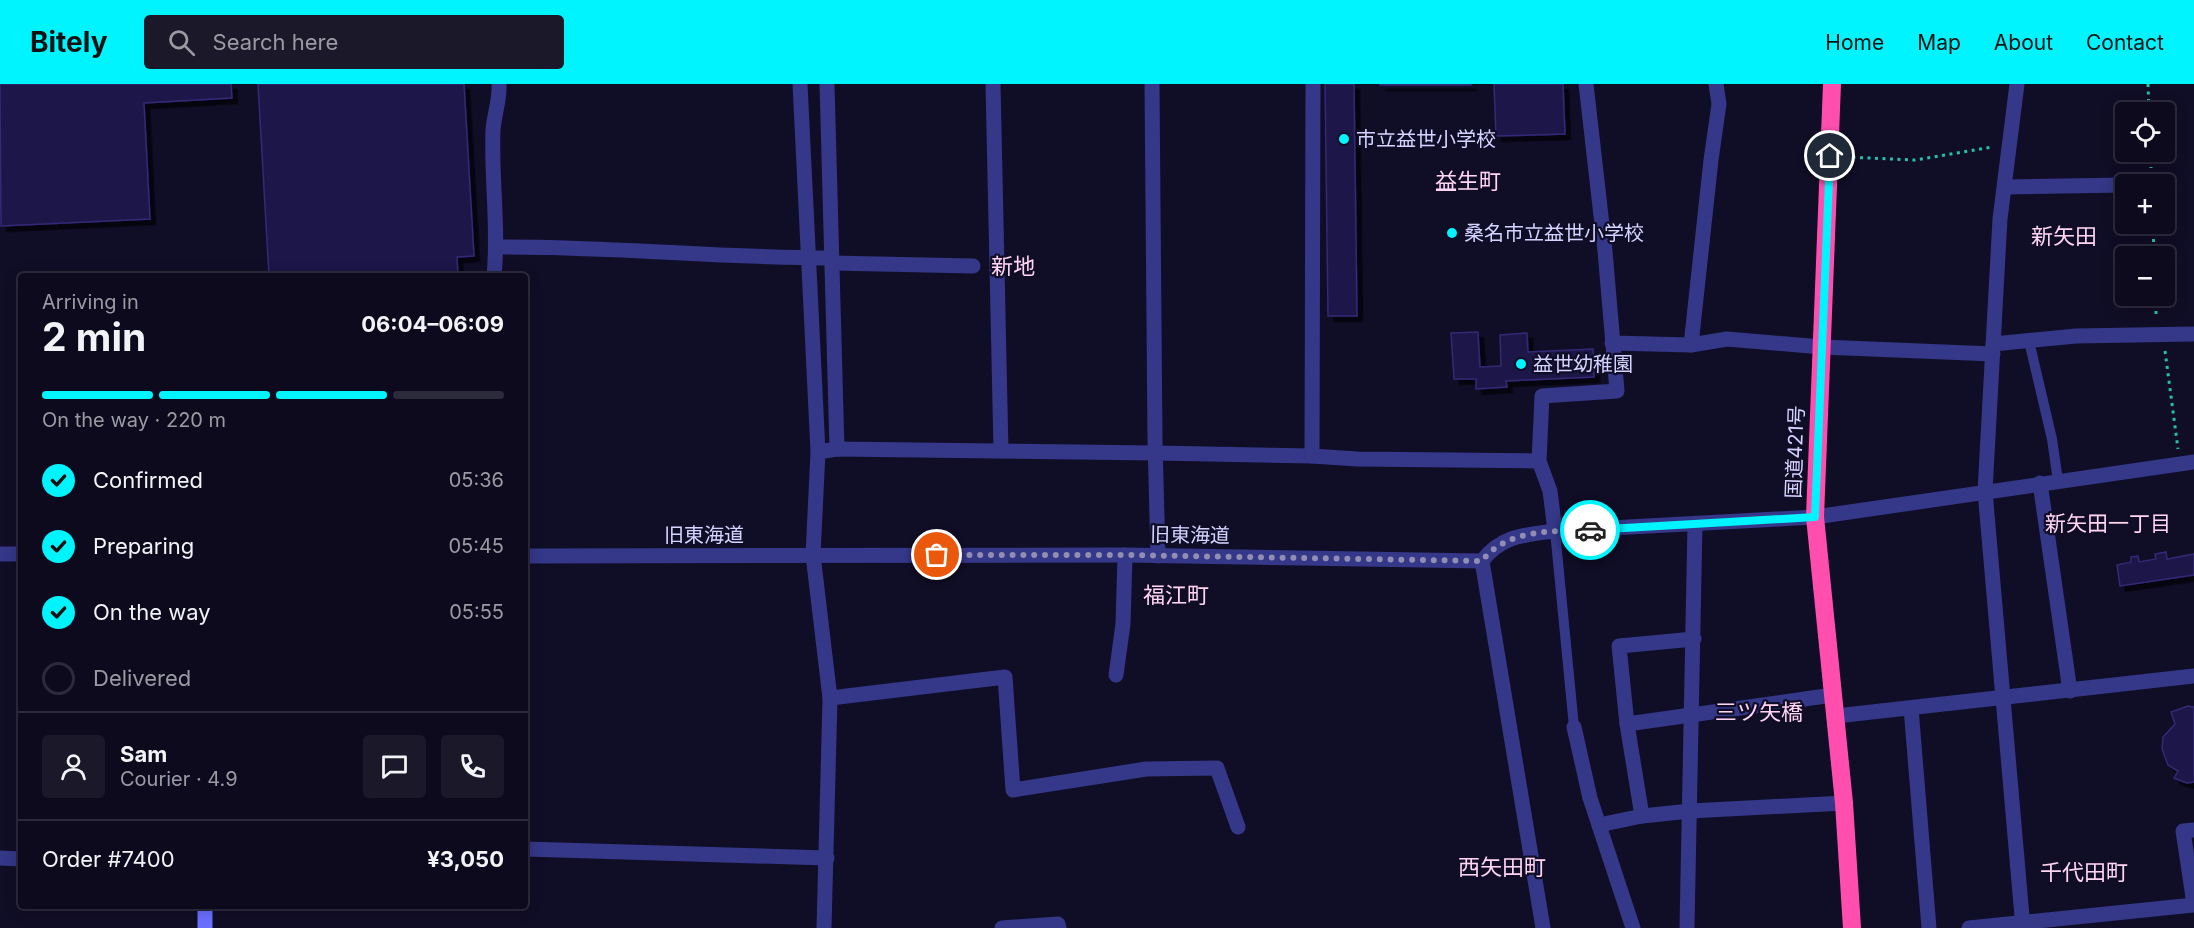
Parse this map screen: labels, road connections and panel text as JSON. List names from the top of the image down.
{
  "streets": {
    "highway": ["国道421号"],
    "street": ["旧東海道"]
  },
  "districts": [
    "益生町",
    "新矢田",
    "新地",
    "新矢田一丁目",
    "福江町",
    "三ツ矢橋",
    "西矢田町",
    "千代田町"
  ],
  "places": ["市立益世小学校", "桑名市立益世小学校", "益世幼稚園"],
  "page": {
    "header": "Bitely",
    "search": "Search here",
    "nav": [
      "Home",
      "Map",
      "About",
      "Contact"
    ],
    "map_buttons": ["+", "−"],
    "heading": ["2 min", "Arriving in", "06:04–06:09"],
    "panel": [
      "Sam",
      "Courier · 4.9",
      "Order #7400",
      "¥3,050"
    ],
    "bar": "On the way · 220 m",
    "list": [
      ["Confirmed", "05:36"],
      ["Preparing", "05:45"],
      ["On the way", "05:55"],
      "Delivered"
    ]
  }
}
